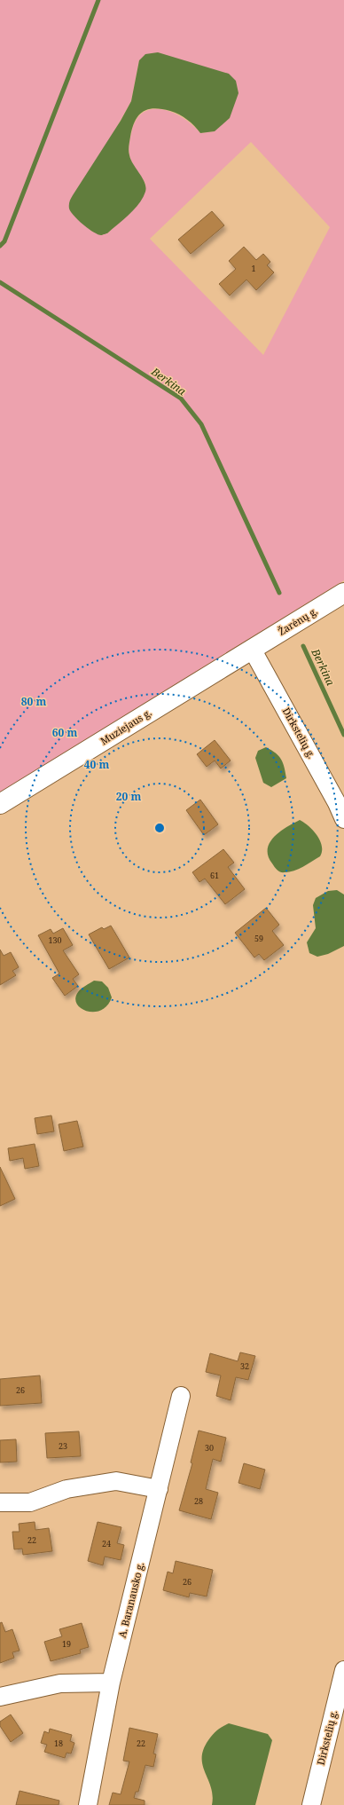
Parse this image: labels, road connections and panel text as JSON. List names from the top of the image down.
{
  "streets": {
    "main road": ["Žarėnų g.", "Muziejaus g."],
    "street": ["Dirkstelių g.", "A. Baranausko g."]
  },
  "crossings": [
    ["Žarėnų g.", "Muziejaus g."],
    ["Žarėnų g.", "Dirkstelių g."],
    ["Muziejaus g.", "Dirkstelių g."]
  ],
  "water": ["Berkina"],
  "house_numbers": [
    "1",
    "61",
    "59",
    "130",
    "32",
    "26",
    "23",
    "30",
    "28",
    "22",
    "24",
    "26",
    "19",
    "18",
    "22"
  ],
  "rings": [
    "80 m",
    "60 m",
    "40 m",
    "20 m"
  ]
}
